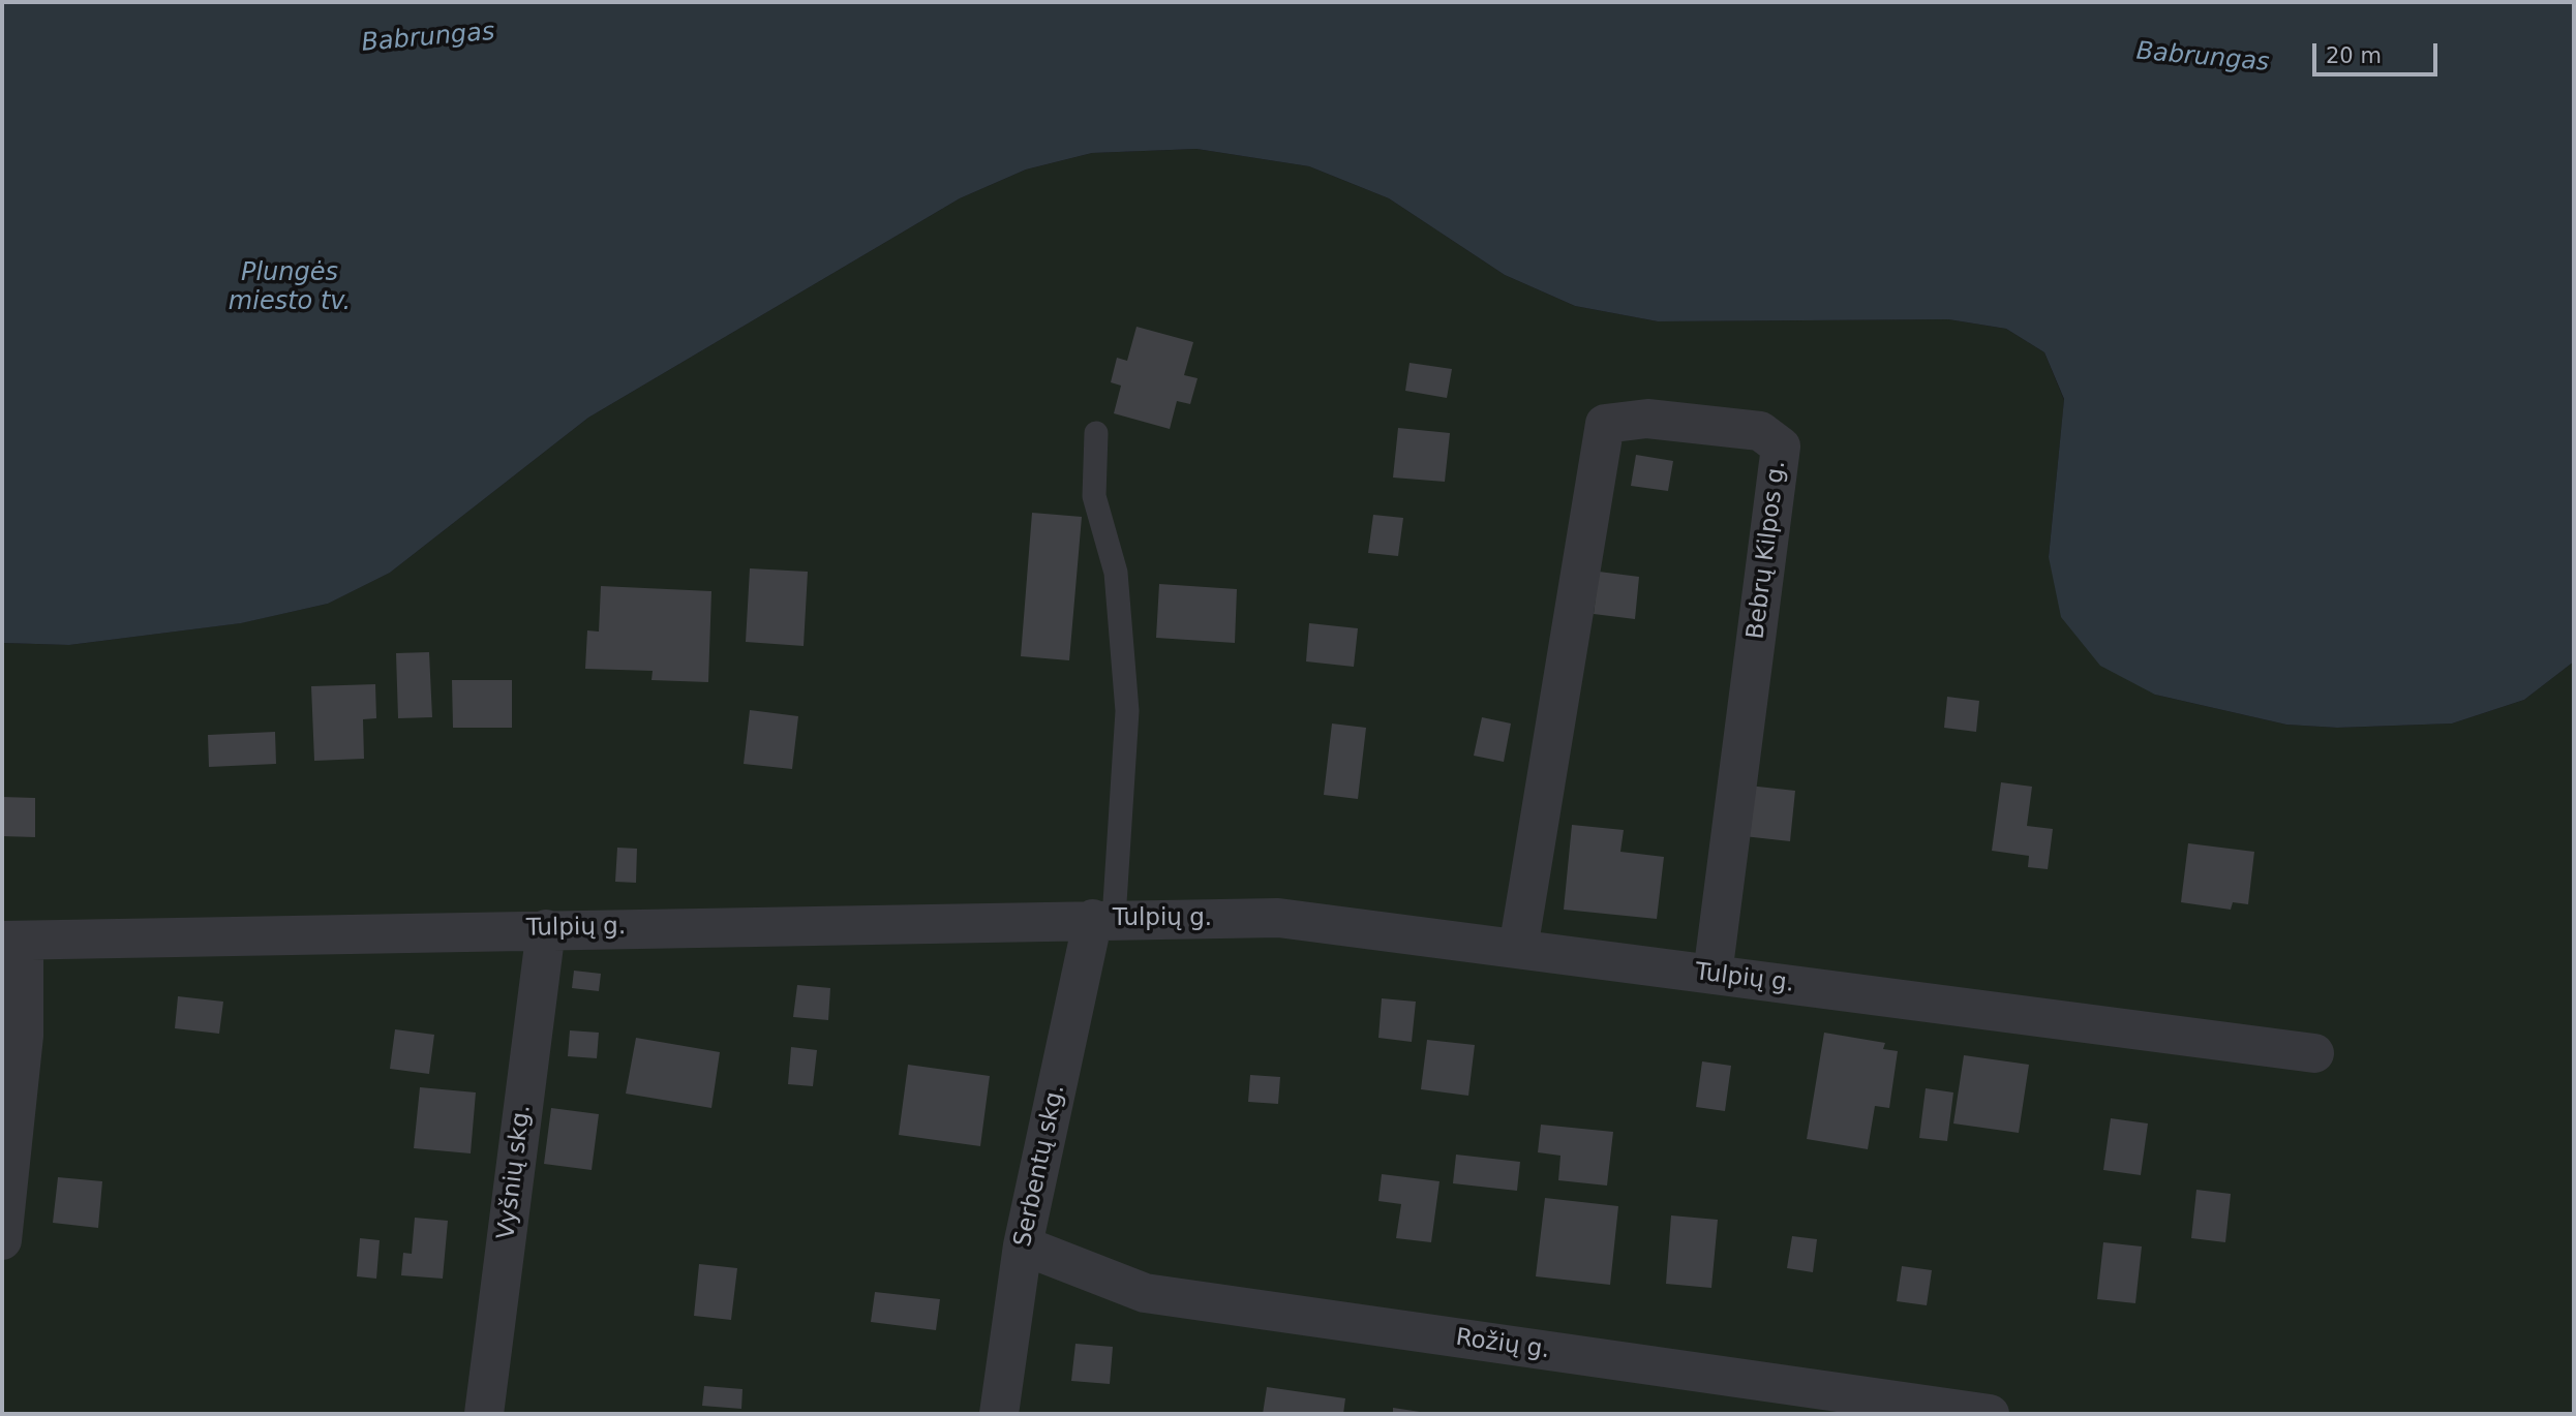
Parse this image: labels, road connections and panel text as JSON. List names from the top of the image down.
{
  "streets": {
    "street": [
      "Bebrų Kilpos g.",
      "Tulpių g.",
      "Serbentų skg.",
      "Vyšnių skg.",
      "Rožių g."
    ]
  },
  "crossings": [
    ["Bebrų Kilpos g.", "Tulpių g."],
    ["Tulpių g.", "Serbentų skg."],
    ["Tulpių g.", "Vyšnių skg."],
    ["Serbentų skg.", "Rožių g."]
  ],
  "water": ["Babrungas", "Plungės miesto tv."],
  "scale_bar": "20 m"
}
